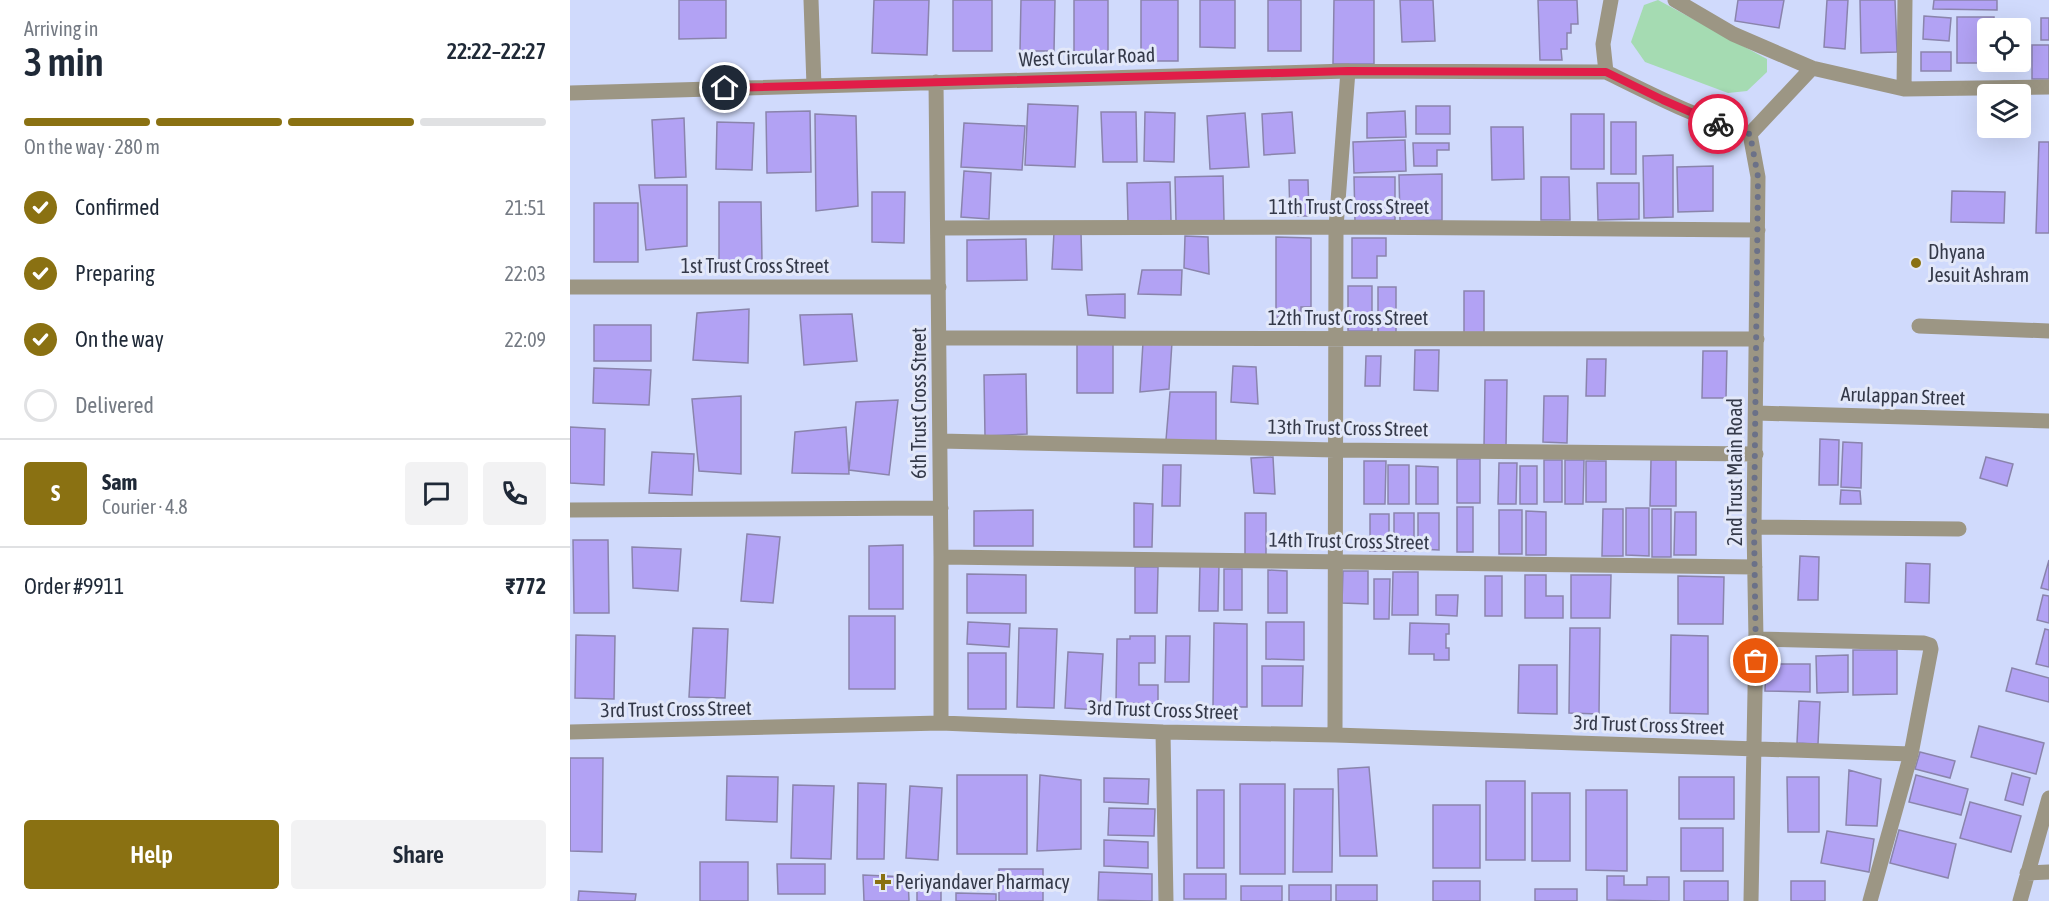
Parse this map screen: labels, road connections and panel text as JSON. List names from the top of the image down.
{
  "streets": {
    "street": [
      "West Circular Road",
      "11th Trust Cross Street",
      "1st Trust Cross Street",
      "12th Trust Cross Street",
      "Arulappan Street",
      "6th Trust Cross Street",
      "13th Trust Cross Street",
      "2nd Trust Main Road",
      "14th Trust Cross Street",
      "3rd Trust Cross Street"
    ]
  },
  "crossings": [
    ["West Circular Road", "6th Trust Cross Street"],
    ["11th Trust Cross Street", "6th Trust Cross Street"],
    ["11th Trust Cross Street", "2nd Trust Main Road"],
    ["1st Trust Cross Street", "6th Trust Cross Street"],
    ["12th Trust Cross Street", "6th Trust Cross Street"],
    ["12th Trust Cross Street", "2nd Trust Main Road"],
    ["Arulappan Street", "2nd Trust Main Road"],
    ["6th Trust Cross Street", "13th Trust Cross Street"],
    ["6th Trust Cross Street", "14th Trust Cross Street"],
    ["6th Trust Cross Street", "3rd Trust Cross Street"],
    ["13th Trust Cross Street", "2nd Trust Main Road"],
    ["2nd Trust Main Road", "14th Trust Cross Street"],
    ["2nd Trust Main Road", "3rd Trust Cross Street"]
  ],
  "places": {
    "other": ["Dhyana Jesuit Ashram"],
    "health": ["Periyandaver Pharmacy"]
  },
  "page": {
    "heading": ["3 min", "Arriving in", "22:22–22:27"],
    "panel": [
      "Sam",
      "Courier · 4.8",
      "Order #9911",
      "₹772"
    ],
    "bar": "On the way · 280 m",
    "list": [
      ["Confirmed", "21:51"],
      ["Preparing", "22:03"],
      ["On the way", "22:09"],
      "Delivered"
    ],
    "round": "S",
    "buttons": ["Help", "Share"]
  }
}
